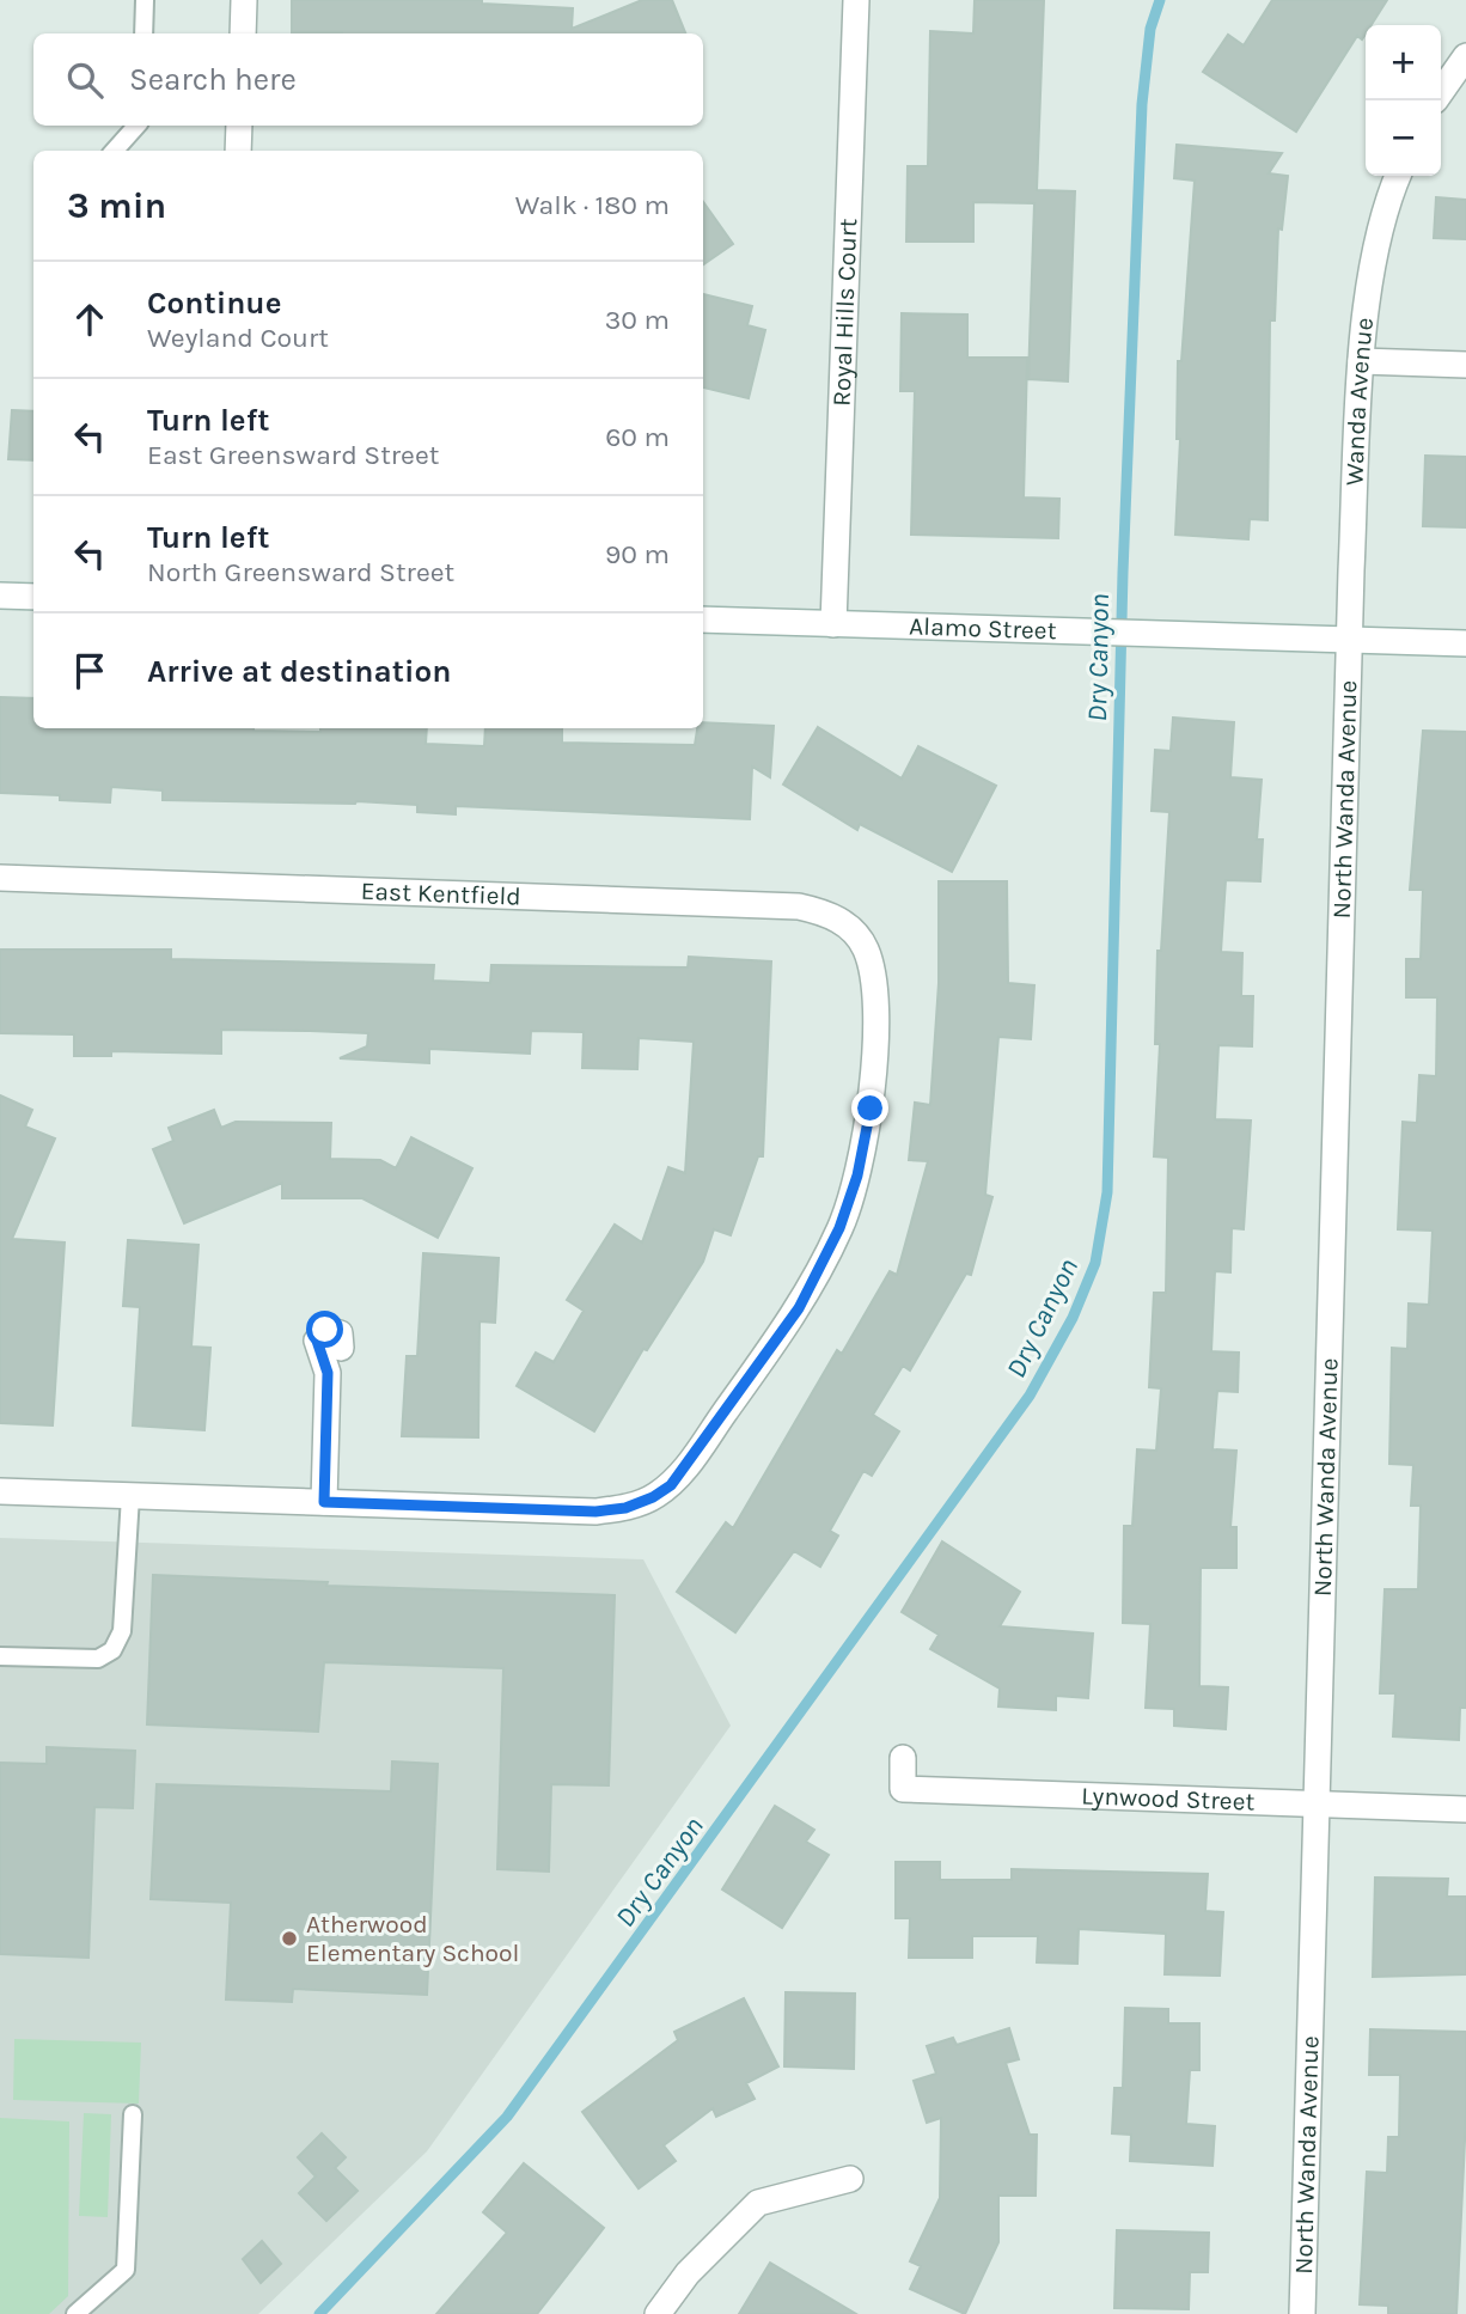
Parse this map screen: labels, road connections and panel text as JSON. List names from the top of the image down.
{
  "streets": {
    "street": [
      "Royal Hills Court",
      "Wanda Avenue",
      "Alamo Street",
      "North Wanda Avenue",
      "East Kentfield",
      "Lynwood Street"
    ]
  },
  "crossings": [
    ["Royal Hills Court", "Alamo Street"],
    ["Wanda Avenue", "Alamo Street"],
    ["Wanda Avenue", "North Wanda Avenue"],
    ["Alamo Street", "North Wanda Avenue"],
    ["North Wanda Avenue", "Lynwood Street"]
  ],
  "water": ["Dry Canyon"],
  "places": ["Atherwood Elementary School"],
  "page": {
    "map_buttons": ["+", "−"],
    "search": "Search here",
    "heading": ["3 min", "Walk · 180 m"],
    "list": [
      ["Continue", "Weyland Court", "30 m"],
      ["Turn left", "East Greensward Street", "60 m"],
      ["Turn left", "North Greensward Street", "90 m"],
      "Arrive at destination"
    ]
  }
}
